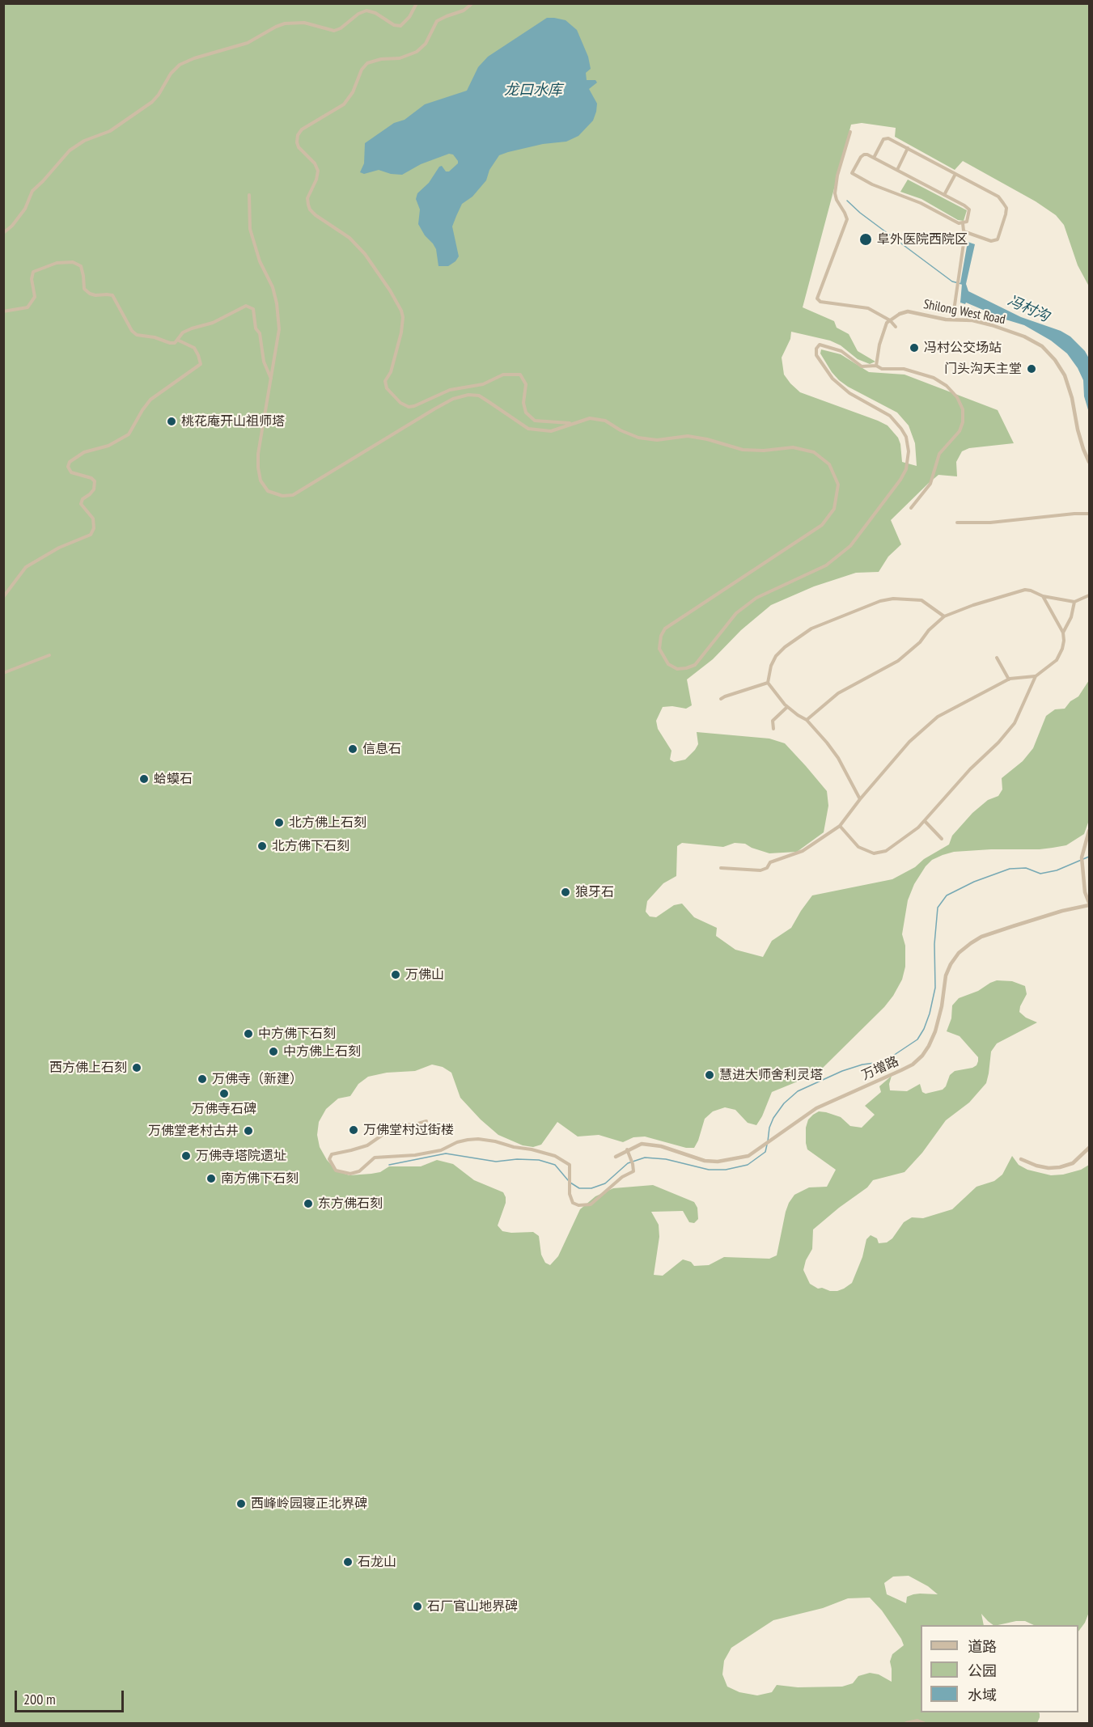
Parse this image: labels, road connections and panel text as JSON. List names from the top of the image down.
{
  "streets": {
    "street": ["Shilong West Road", "万增路"]
  },
  "water": ["龙口水库", "冯村沟"],
  "places": [
    "阜外医院西院区",
    "冯村公交场站",
    "门头沟天主堂",
    "桃花庵开山祖师塔",
    "信息石",
    "蛤蟆石",
    "北方佛上石刻",
    "北方佛下石刻",
    "狼牙石",
    "万佛山",
    "中方佛下石刻",
    "中方佛上石刻",
    "西方佛上石刻",
    "慧进大师舍利灵塔",
    "万佛寺（新建）",
    "万佛寺石碑",
    "万佛堂村过街楼",
    "万佛堂老村古井",
    "万佛寺塔院遗址",
    "南方佛下石刻",
    "东方佛石刻",
    "西峰岭园寝正北界碑",
    "石龙山",
    "石厂官山地界碑"
  ],
  "legend": ["道路", "公园", "水域"],
  "scale_bar": "200 m"
}
